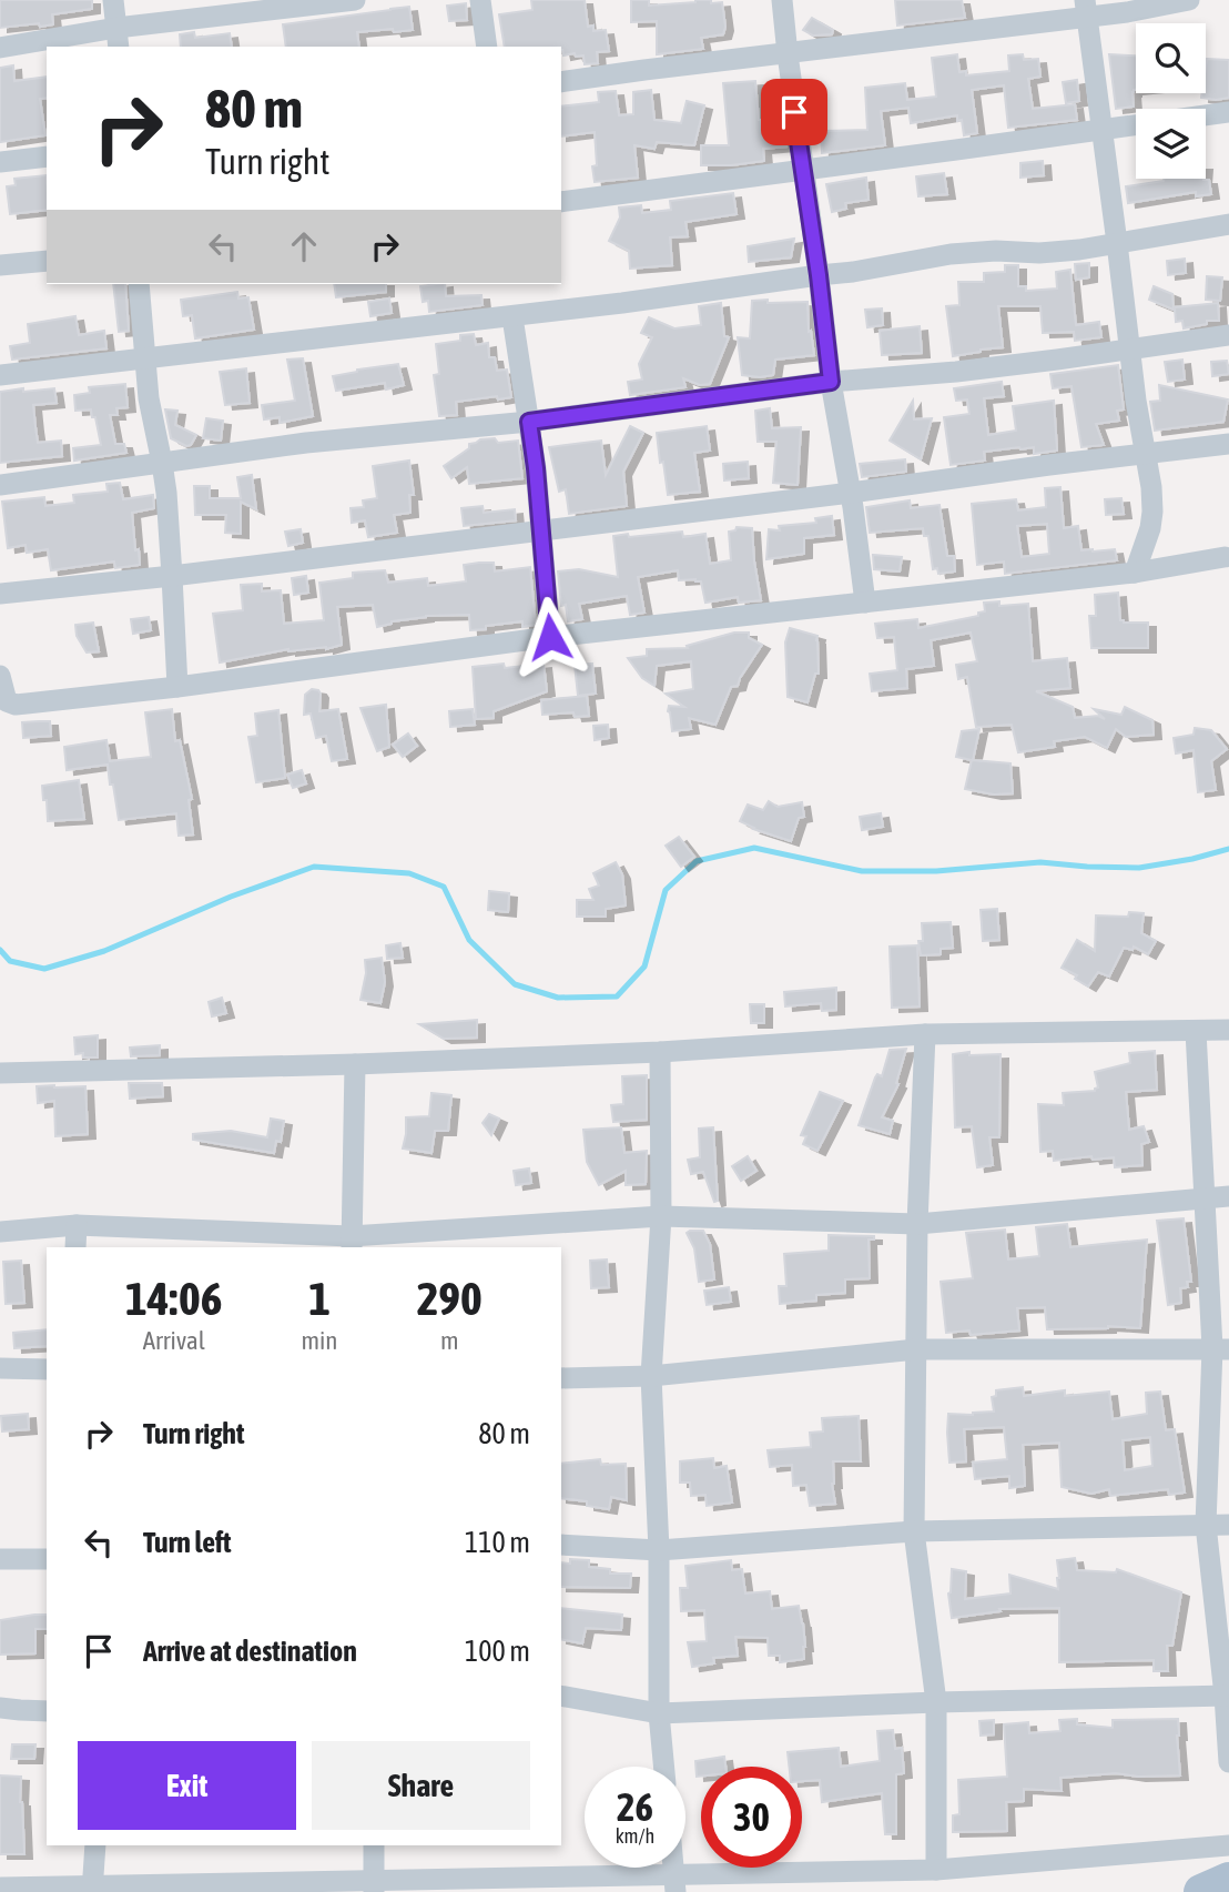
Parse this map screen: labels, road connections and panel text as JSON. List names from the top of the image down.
{
  "page": {
    "turn": ["80 m", "Turn right"],
    "eta": [
      "14:06",
      "Arrival",
      "1",
      "min",
      "290",
      "m"
    ],
    "list": [
      {
        "name": "Turn right",
        "value": "80 m"
      },
      {
        "name": "Turn left",
        "value": "110 m"
      },
      {
        "name": "Arrive at destination",
        "value": "100 m"
      }
    ],
    "buttons": ["Exit", "Share"],
    "speed": "26 km/h",
    "limit": "30"
  }
}
